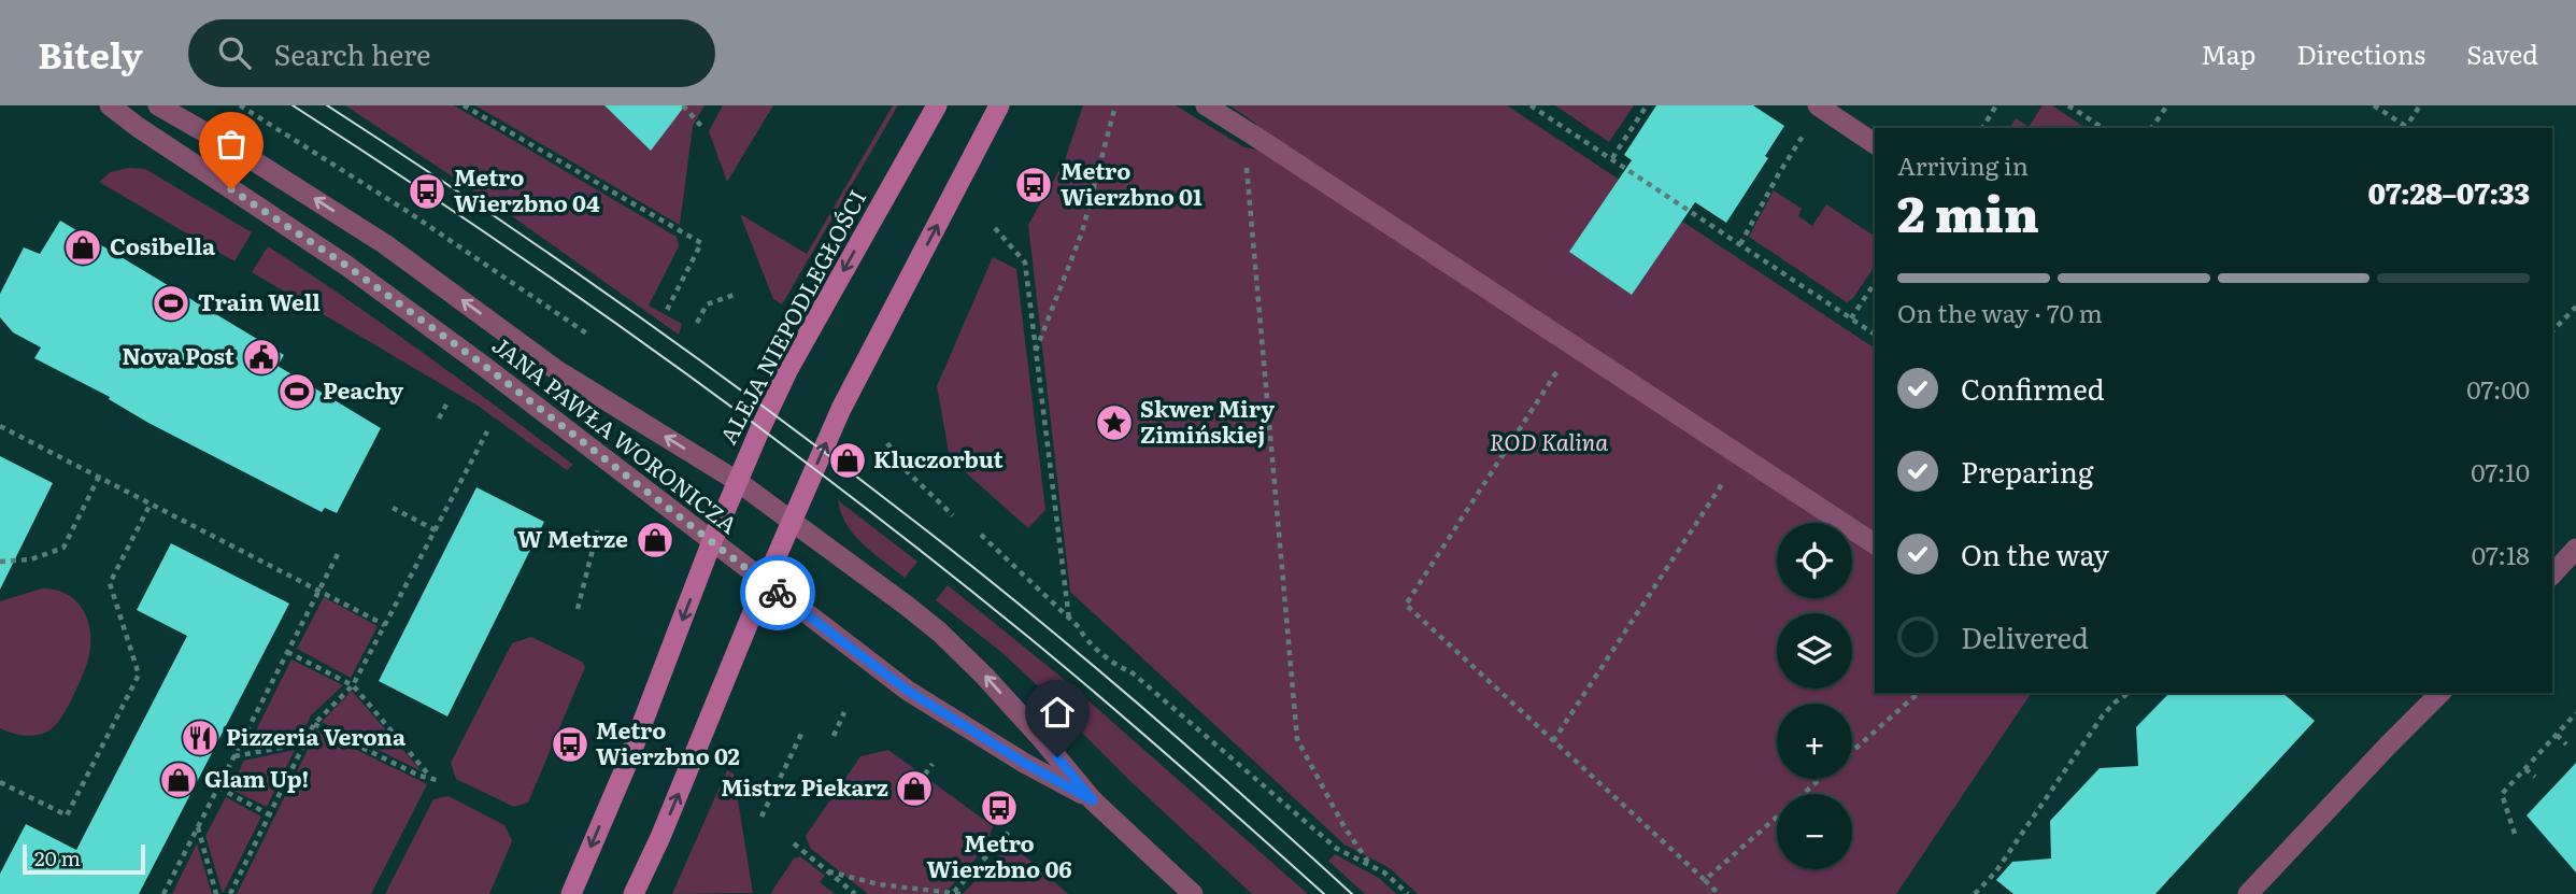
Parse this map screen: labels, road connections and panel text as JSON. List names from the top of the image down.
{
  "streets": {
    "main road": ["ALEJA NIEPODLEGŁOŚCI"],
    "street": ["JANA PAWŁA WORONICZA"]
  },
  "crossings": [
    ["ALEJA NIEPODLEGŁOŚCI", "JANA PAWŁA WORONICZA"]
  ],
  "parks": ["ROD Kalina"],
  "places": {
    "bus stop": [
      "Metro Wierzbno 01",
      "Metro Wierzbno 04",
      "Metro Wierzbno 02",
      "Metro Wierzbno 06"
    ],
    "shop": [
      "Cosibella",
      "Kluczorbut",
      "W Metrze",
      "Glam Up!",
      "Mistrz Piekarz"
    ],
    "sports": ["Train Well", "Peachy"],
    "public building": ["Nova Post"],
    "place": ["Skwer Miry Zimińskiej"],
    "restaurant": ["Pizzeria Verona"]
  },
  "scale_bar": "20 m",
  "page": {
    "header": "Bitely",
    "search": "Search here",
    "nav": ["Map", "Directions", "Saved"],
    "heading": ["2 min", "Arriving in", "07:28–07:33"],
    "bar": "On the way · 70 m",
    "list": [
      ["Confirmed", "07:00"],
      ["Preparing", "07:10"],
      ["On the way", "07:18"],
      "Delivered"
    ],
    "map_buttons": ["+", "−"],
    "scale": "20 m"
  }
}
